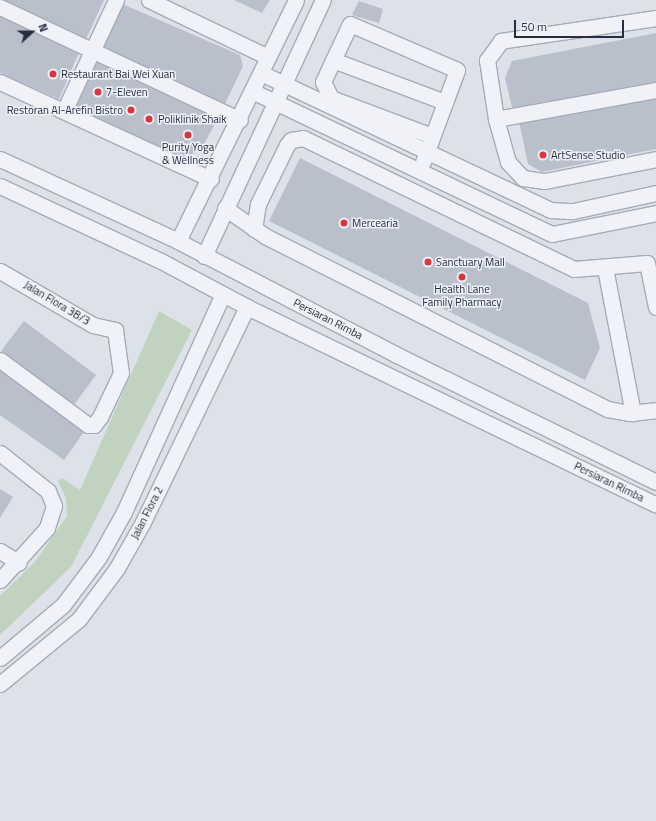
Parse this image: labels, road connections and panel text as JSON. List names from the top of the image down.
{
  "streets": {
    "street": ["Jalan Flora 3B/3", "Persiaran Rimba", "Jalan Flora 2"]
  },
  "crossings": [
    ["Persiaran Rimba", "Jalan Flora 2"]
  ],
  "places": [
    "Restaurant Bai Wei Xuan",
    "7-Eleven",
    "Restoran Al-Arefin Bistro",
    "Poliklinik Shaik",
    "Purity Yoga & Wellness",
    "ArtSense Studio",
    "Mercearia",
    "Sanctuary Mall",
    "Health Lane Family Pharmacy"
  ],
  "scale_bar": "50 m",
  "north": "right"
}
